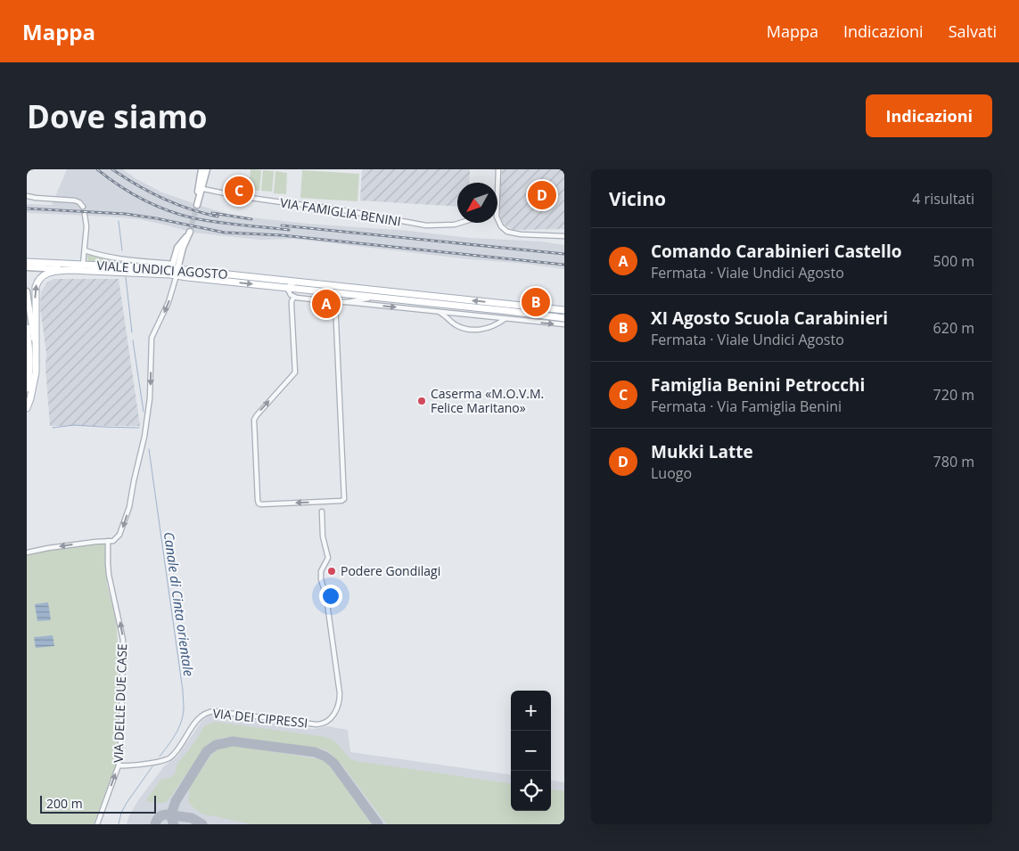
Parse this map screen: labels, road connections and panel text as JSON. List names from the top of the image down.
{
  "streets": {
    "main road": ["VIALE UNDICI AGOSTO"],
    "street": ["VIA FAMIGLIA BENINI", "VIA DELLE DUE CASE", "VIA DEI CIPRESSI"]
  },
  "crossings": [
    ["VIA DELLE DUE CASE", "VIA DEI CIPRESSI"]
  ],
  "one_way": ["VIA DELLE DUE CASE"],
  "water": ["Canale di Cinta orientale"],
  "places": ["Caserma «M.O.V.M. Felice Maritano»", "Podere Gondilagi"],
  "scale_bar": "200 m",
  "north": "bottom left",
  "page": {
    "header": "Mappa",
    "nav": ["Mappa", "Indicazioni", "Salvati"],
    "buttons": "Indicazioni",
    "title": "Dove siamo",
    "heading": ["Vicino", "4 risultati"],
    "pins": [
      "C",
      "D",
      "B",
      "A"
    ],
    "list": [
      {
        "mark": "A",
        "name": "Comando Carabinieri Castello",
        "note": "Fermata · Viale Undici Agosto",
        "value": "500 m"
      },
      {
        "mark": "B",
        "name": "XI Agosto Scuola Carabinieri",
        "note": "Fermata · Viale Undici Agosto",
        "value": "620 m"
      },
      {
        "mark": "C",
        "name": "Famiglia Benini Petrocchi",
        "note": "Fermata · Via Famiglia Benini",
        "value": "720 m"
      },
      {
        "mark": "D",
        "name": "Mukki Latte",
        "note": "Luogo",
        "value": "780 m"
      }
    ],
    "map_buttons": ["+", "−"],
    "scale": "200 m"
  }
}
